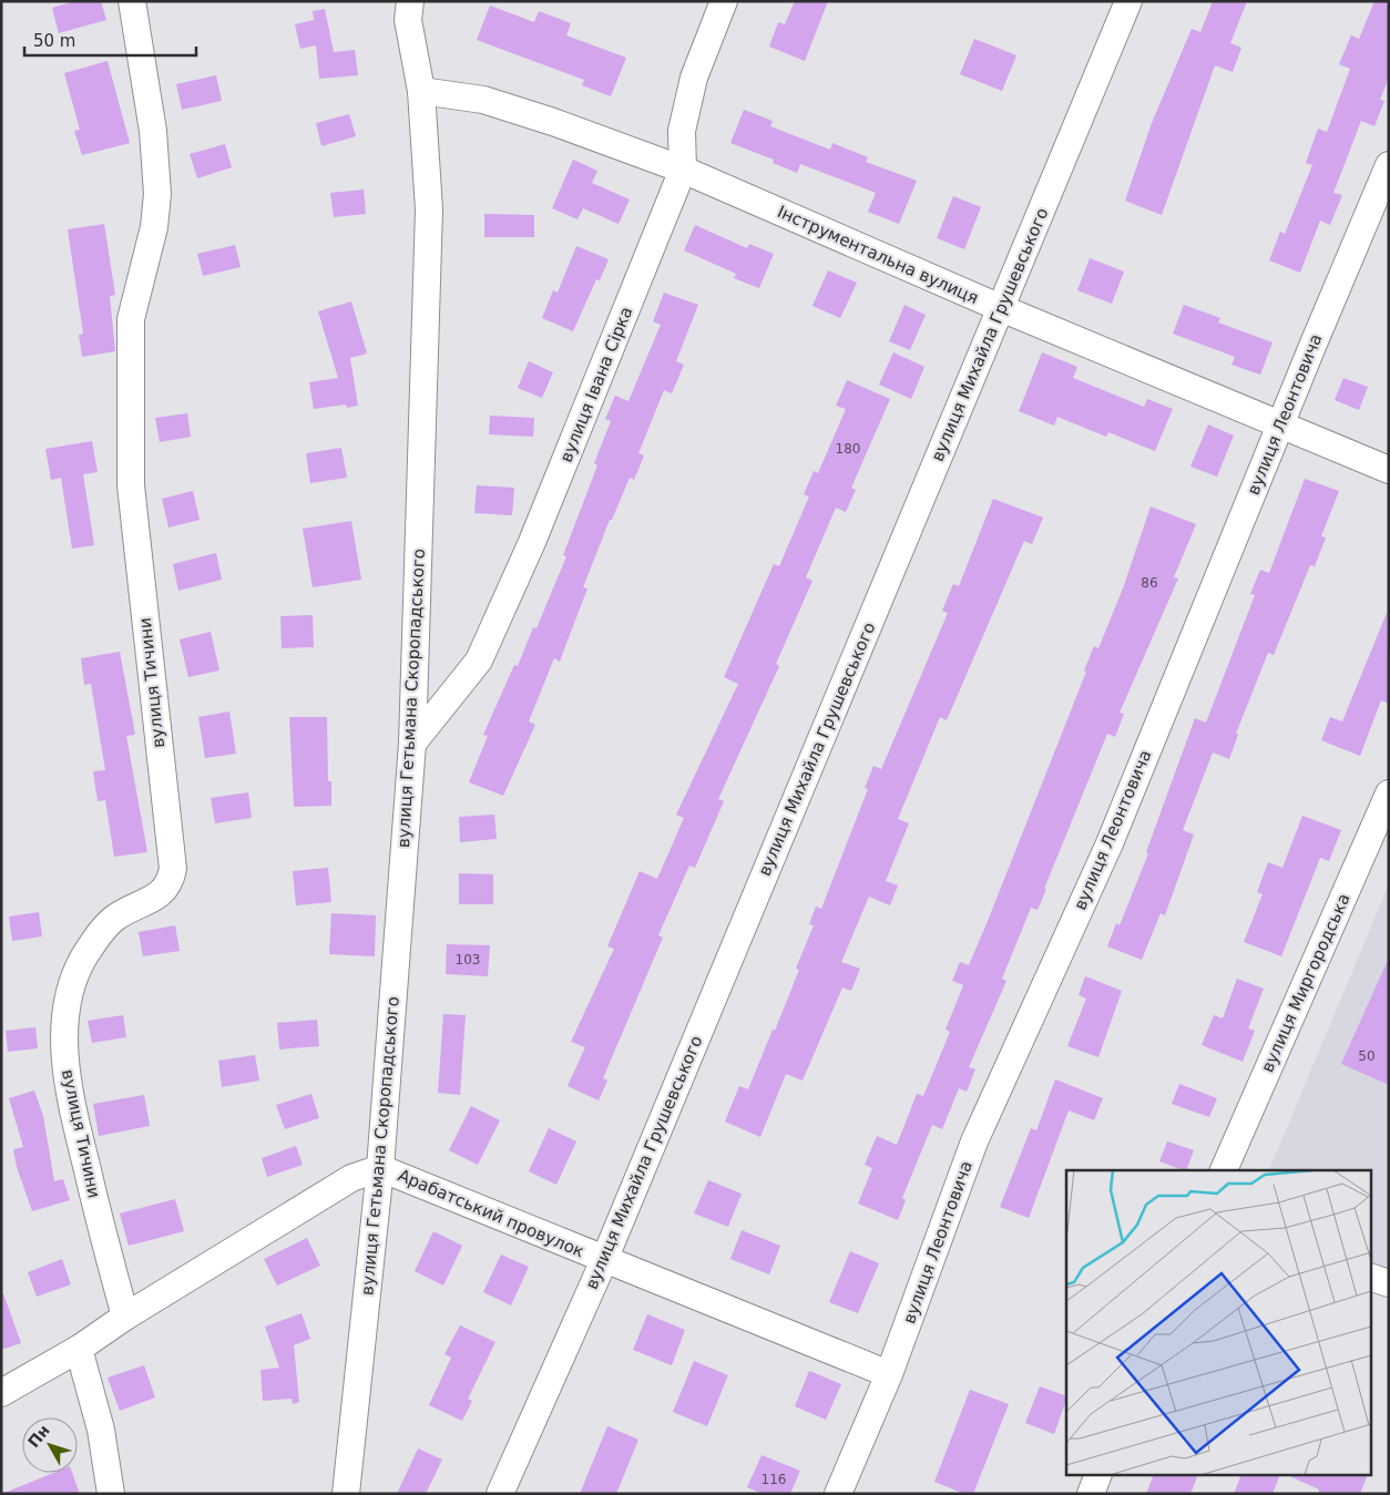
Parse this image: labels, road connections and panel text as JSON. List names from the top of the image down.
{
  "streets": {
    "street": [
      "Інструментальна вулиця",
      "вулиця Михайла Грушевського",
      "вулиця Івана Сірка",
      "вулиця Леонтовича",
      "вулиця Тичини",
      "вулиця Гетьмана Скоропадського",
      "вулиця Миргородська",
      "Арабатський провулок"
    ]
  },
  "crossings": [
    ["Інструментальна вулиця", "вулиця Михайла Грушевського"],
    ["Інструментальна вулиця", "вулиця Івана Сірка"],
    ["Інструментальна вулиця", "вулиця Леонтовича"],
    ["Інструментальна вулиця", "вулиця Гетьмана Скоропадського"],
    ["вулиця Михайла Грушевського", "Арабатський провулок"],
    ["вулиця Івана Сірка", "вулиця Гетьмана Скоропадського"],
    ["вулиця Леонтовича", "Арабатський провулок"],
    ["вулиця Тичини", "Арабатський провулок"],
    ["вулиця Гетьмана Скоропадського", "Арабатський провулок"]
  ],
  "house_numbers": [
    "180",
    "86",
    "103",
    "50",
    "116"
  ],
  "scale_bar": "50 m",
  "north": "top left"
}
